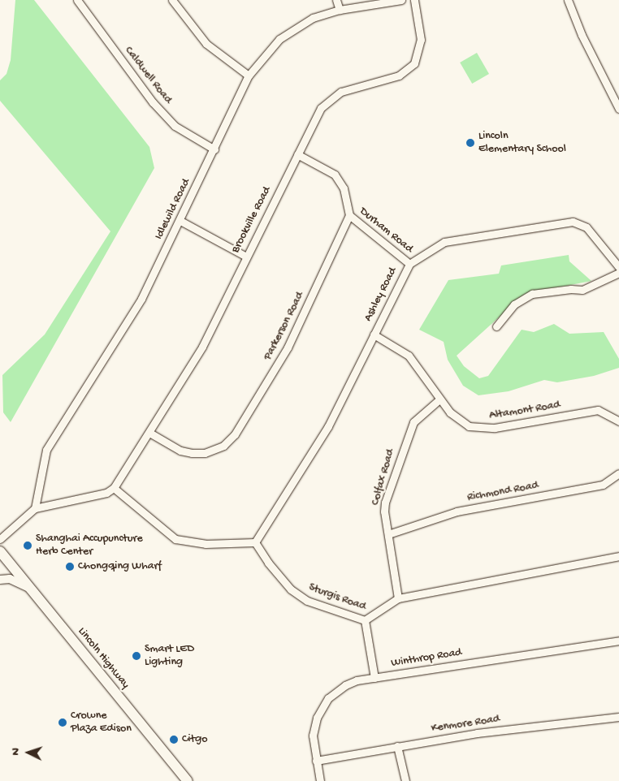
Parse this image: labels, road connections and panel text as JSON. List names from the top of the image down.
{
  "streets": {
    "main road": ["Lincoln Highway"],
    "street": [
      "Caldwell Road",
      "Idlewild Road",
      "Brookville Road",
      "Durham Road",
      "Ashley Road",
      "Parkerson Road",
      "Altamont Road",
      "Colfax Road",
      "Richmond Road",
      "Sturgis Road",
      "Winthrop Road",
      "Kenmore Road"
    ]
  },
  "crossings": [
    ["Caldwell Road", "Idlewild Road"],
    ["Brookville Road", "Parkerson Road"],
    ["Durham Road", "Ashley Road"],
    ["Durham Road", "Parkerson Road"],
    ["Ashley Road", "Altamont Road"],
    ["Ashley Road", "Sturgis Road"],
    ["Altamont Road", "Colfax Road"],
    ["Colfax Road", "Richmond Road"],
    ["Colfax Road", "Sturgis Road"],
    ["Winthrop Road", "Kenmore Road"]
  ],
  "places": [
    "Lincoln Elementary School",
    "Shanghai Accupuncture Herb Center",
    "Chongqing Wharf",
    "Smart LED Lighting",
    "Crowne Plaza Edison",
    "Citgo"
  ],
  "north": "left"
}
